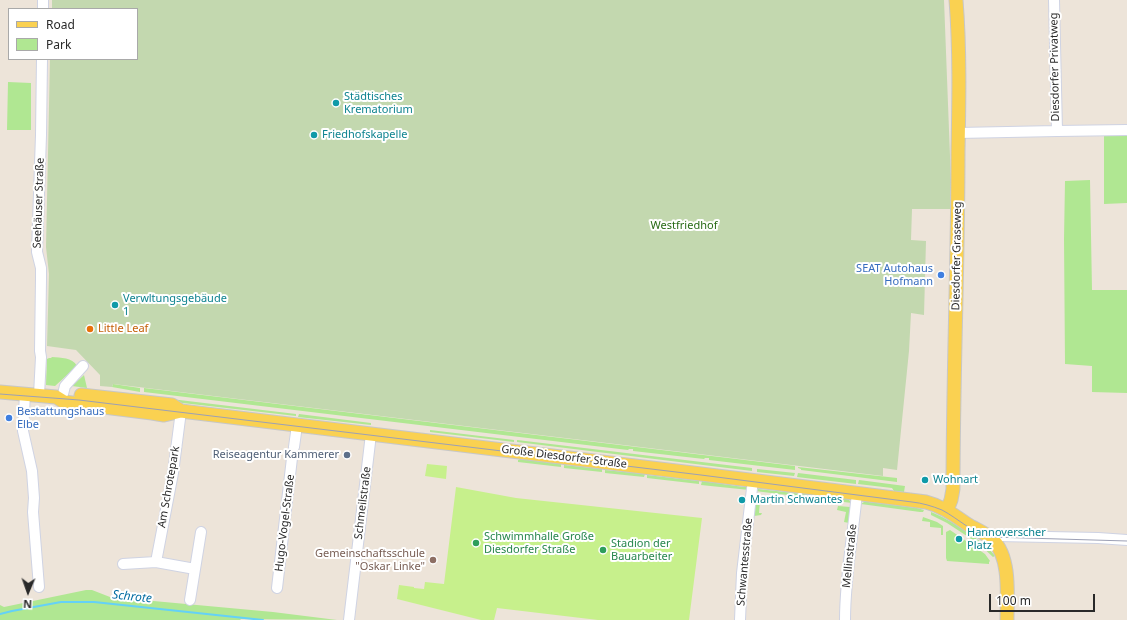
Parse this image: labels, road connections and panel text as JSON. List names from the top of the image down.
{
  "streets": {
    "main road": ["Diesdorfer Graseweg", "Große Diesdorfer Straße"],
    "street": [
      "Diesdorfer Privatweg",
      "Seehäuser Straße",
      "Am Schrotepark",
      "Schmeilstraße",
      "Hugo-Vogel-Straße",
      "Mellinstraße",
      "Schwantesstraße"
    ]
  },
  "crossings": [
    ["Diesdorfer Privatweg", "Diesdorfer Graseweg"],
    ["Seehäuser Straße", "Große Diesdorfer Straße"],
    ["Diesdorfer Graseweg", "Große Diesdorfer Straße"],
    ["Große Diesdorfer Straße", "Am Schrotepark"],
    ["Große Diesdorfer Straße", "Schmeilstraße"],
    ["Große Diesdorfer Straße", "Hugo-Vogel-Straße"],
    ["Große Diesdorfer Straße", "Mellinstraße"],
    ["Große Diesdorfer Straße", "Schwantesstraße"]
  ],
  "water": ["Schrote"],
  "parks": ["Westfriedhof"],
  "places": [
    "Städtisches Krematorium",
    "Friedhofskapelle",
    "SEAT Autohaus Hofmann",
    "Verwltungsgebäude 1",
    "Little Leaf",
    "Bestattungshaus Elbe",
    "Reiseagentur Kammerer",
    "Wohnart",
    "Martin Schwantes",
    "Hannoverscher Platz",
    "Schwimmhalle Große Diesdorfer Straße",
    "Stadion der Bauarbeiter",
    "Gemeinschaftsschule \"Oskar Linke\""
  ],
  "legend": ["Road", "Park"],
  "scale_bar": "100 m",
  "north": "bottom"
}
